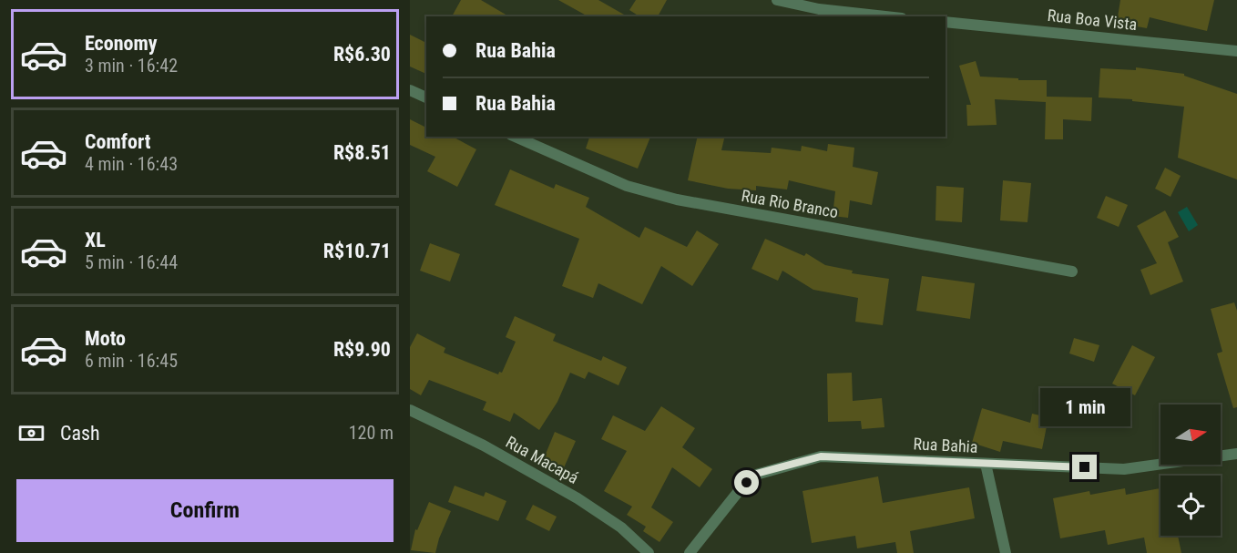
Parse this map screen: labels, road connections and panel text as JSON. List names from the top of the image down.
{
  "streets": {
    "street": [
      "Rua Boa Vista",
      "Rua Rio Branco",
      "Rua Bahia",
      "Rua Macapá"
    ]
  },
  "north": "right",
  "page": {
    "list": [
      {
        "name": "Economy",
        "note": "3 min · 16:42",
        "value": "R$6.30"
      },
      {
        "name": "Comfort",
        "note": "4 min · 16:43",
        "value": "R$8.51"
      },
      {
        "name": "XL",
        "note": "5 min · 16:44",
        "value": "R$10.71"
      },
      {
        "name": "Moto",
        "note": "6 min · 16:45",
        "value": "R$9.90"
      }
    ],
    "banner": ["Rua Bahia", "Rua Bahia"],
    "bubble": "1 min",
    "pay": ["Cash", "120 m"],
    "buttons": "Confirm"
  }
}
